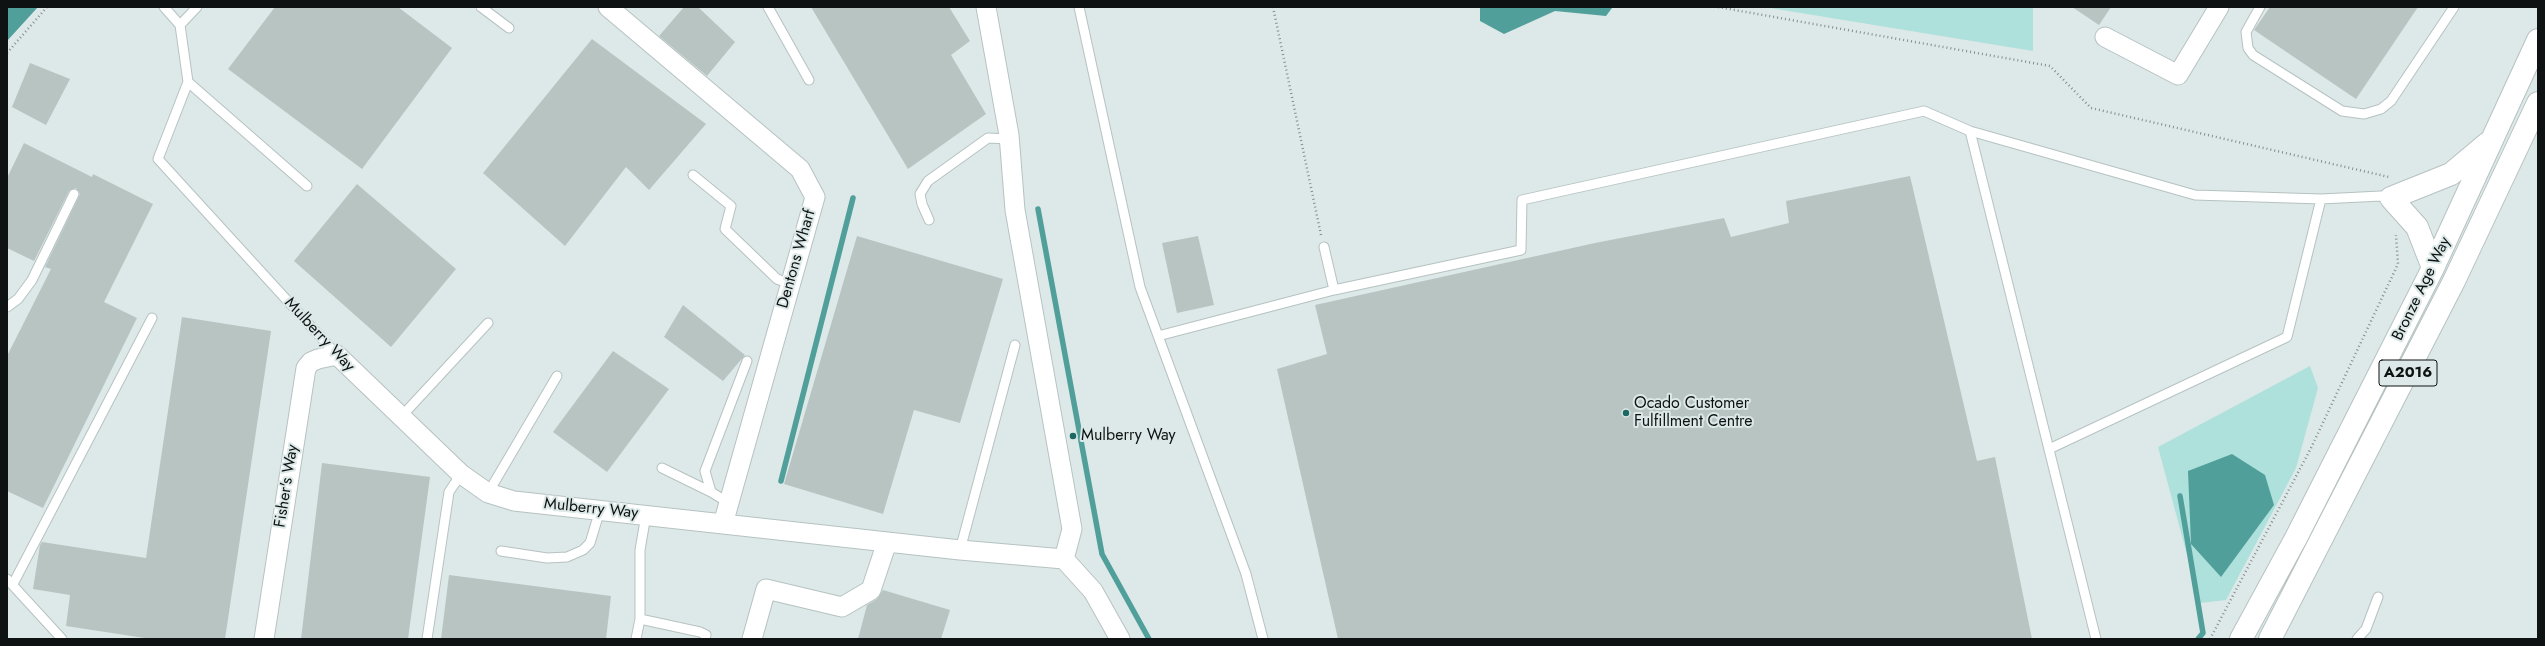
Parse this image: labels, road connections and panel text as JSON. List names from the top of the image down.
{
  "streets": {
    "main road": ["Bronze Age Way", "A2016"],
    "street": ["Dentons Wharf", "Mulberry Way", "Fisher's Way"]
  },
  "crossings": [
    ["Dentons Wharf", "Mulberry Way"],
    ["Mulberry Way", "Fisher's Way"]
  ],
  "places": ["Ocado Customer Fulfillment Centre", "Mulberry Way"]
}
